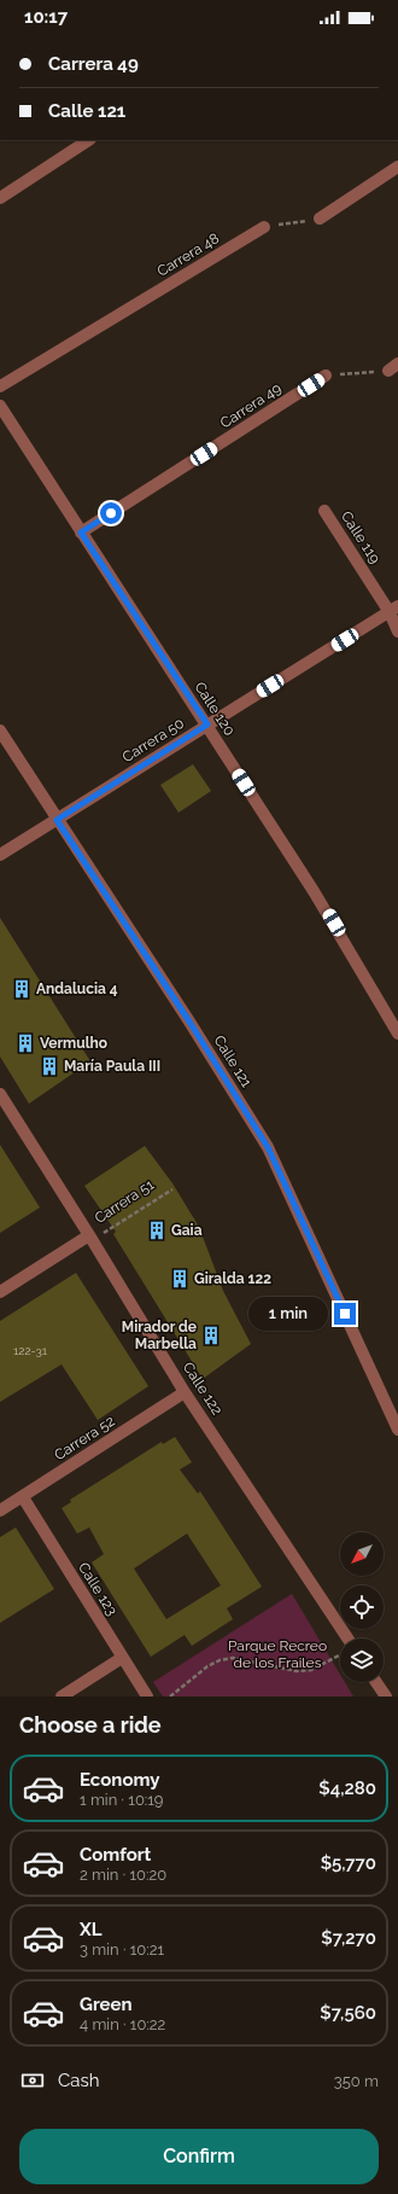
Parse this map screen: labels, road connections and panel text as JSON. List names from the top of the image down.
{
  "streets": {
    "street": [
      "Carrera 48",
      "Carrera 49",
      "Calle 119",
      "Calle 120",
      "Carrera 50",
      "Calle 121",
      "Carrera 51",
      "Calle 122",
      "Carrera 52",
      "Calle 123"
    ]
  },
  "crossings": [
    ["Carrera 49", "Calle 120"],
    ["Calle 119", "Carrera 50"],
    ["Calle 120", "Carrera 50"],
    ["Carrera 50", "Calle 121"],
    ["Carrera 51", "Calle 122"],
    ["Calle 122", "Carrera 52"],
    ["Carrera 52", "Calle 123"]
  ],
  "parks": ["Parque Recreo de los Frailes"],
  "places": {
    "building": [
      "Andalucia 4",
      "Vermulho",
      "María Paula III",
      "Gaia",
      "Giralda 122",
      "Mirador de Marbella"
    ]
  },
  "house_numbers": ["122-31"],
  "north": "bottom left",
  "page": {
    "status": "10:17",
    "banner": ["Carrera 49", "Calle 121"],
    "bubble": "1 min",
    "heading": "Choose a ride",
    "list": [
      {
        "name": "Economy",
        "note": "1 min · 10:19",
        "value": "$4,280"
      },
      {
        "name": "Comfort",
        "note": "2 min · 10:20",
        "value": "$5,770"
      },
      {
        "name": "XL",
        "note": "3 min · 10:21",
        "value": "$7,270"
      },
      {
        "name": "Green",
        "note": "4 min · 10:22",
        "value": "$7,560"
      }
    ],
    "pay": ["Cash", "350 m"],
    "buttons": "Confirm"
  }
}
